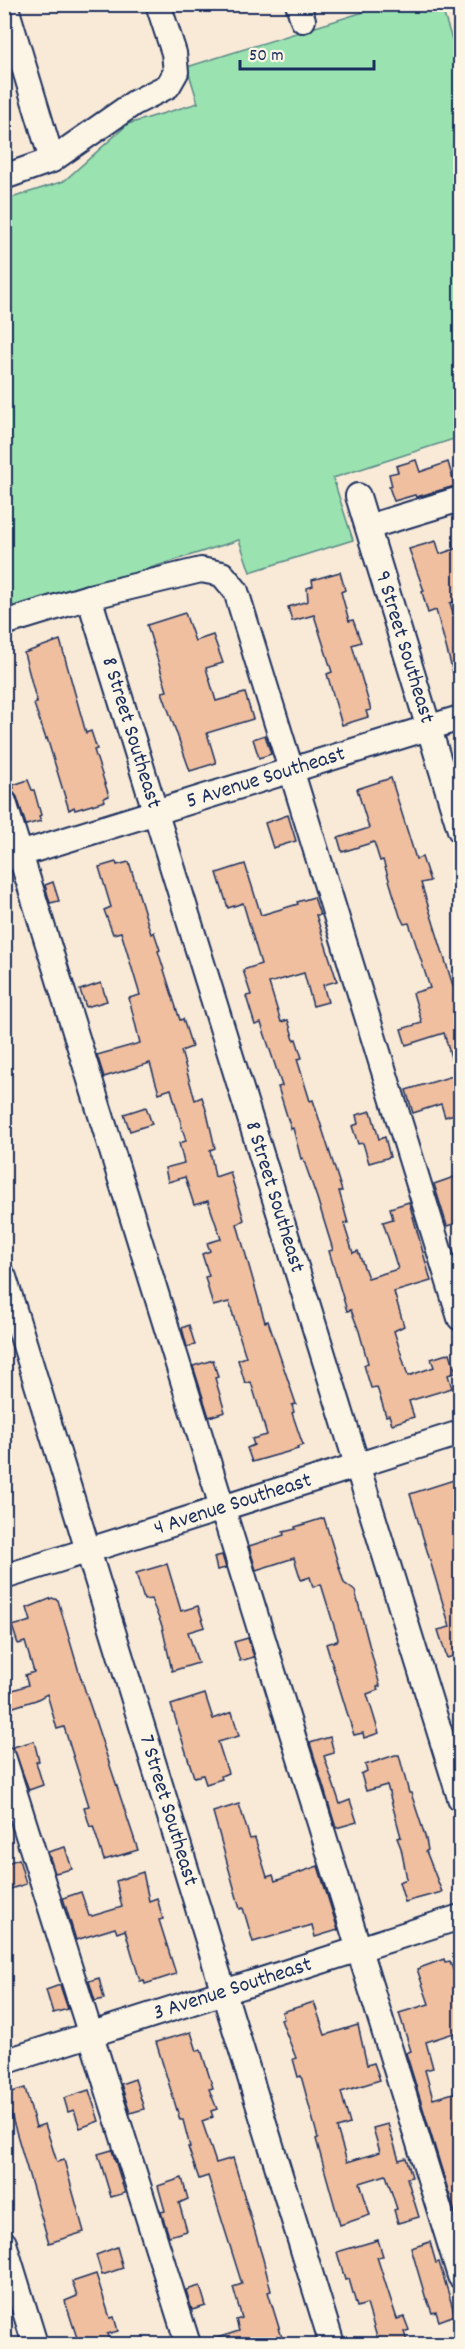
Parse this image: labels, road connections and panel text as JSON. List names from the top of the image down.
{
  "streets": {
    "street": [
      "9 Street Southeast",
      "8 Street Southeast",
      "5 Avenue Southeast",
      "4 Avenue Southeast",
      "7 Street Southeast",
      "3 Avenue Southeast"
    ]
  },
  "crossings": [
    ["9 Street Southeast", "5 Avenue Southeast"],
    ["8 Street Southeast", "5 Avenue Southeast"],
    ["8 Street Southeast", "4 Avenue Southeast"],
    ["4 Avenue Southeast", "7 Street Southeast"],
    ["7 Street Southeast", "3 Avenue Southeast"]
  ],
  "scale_bar": "50 m"
}
